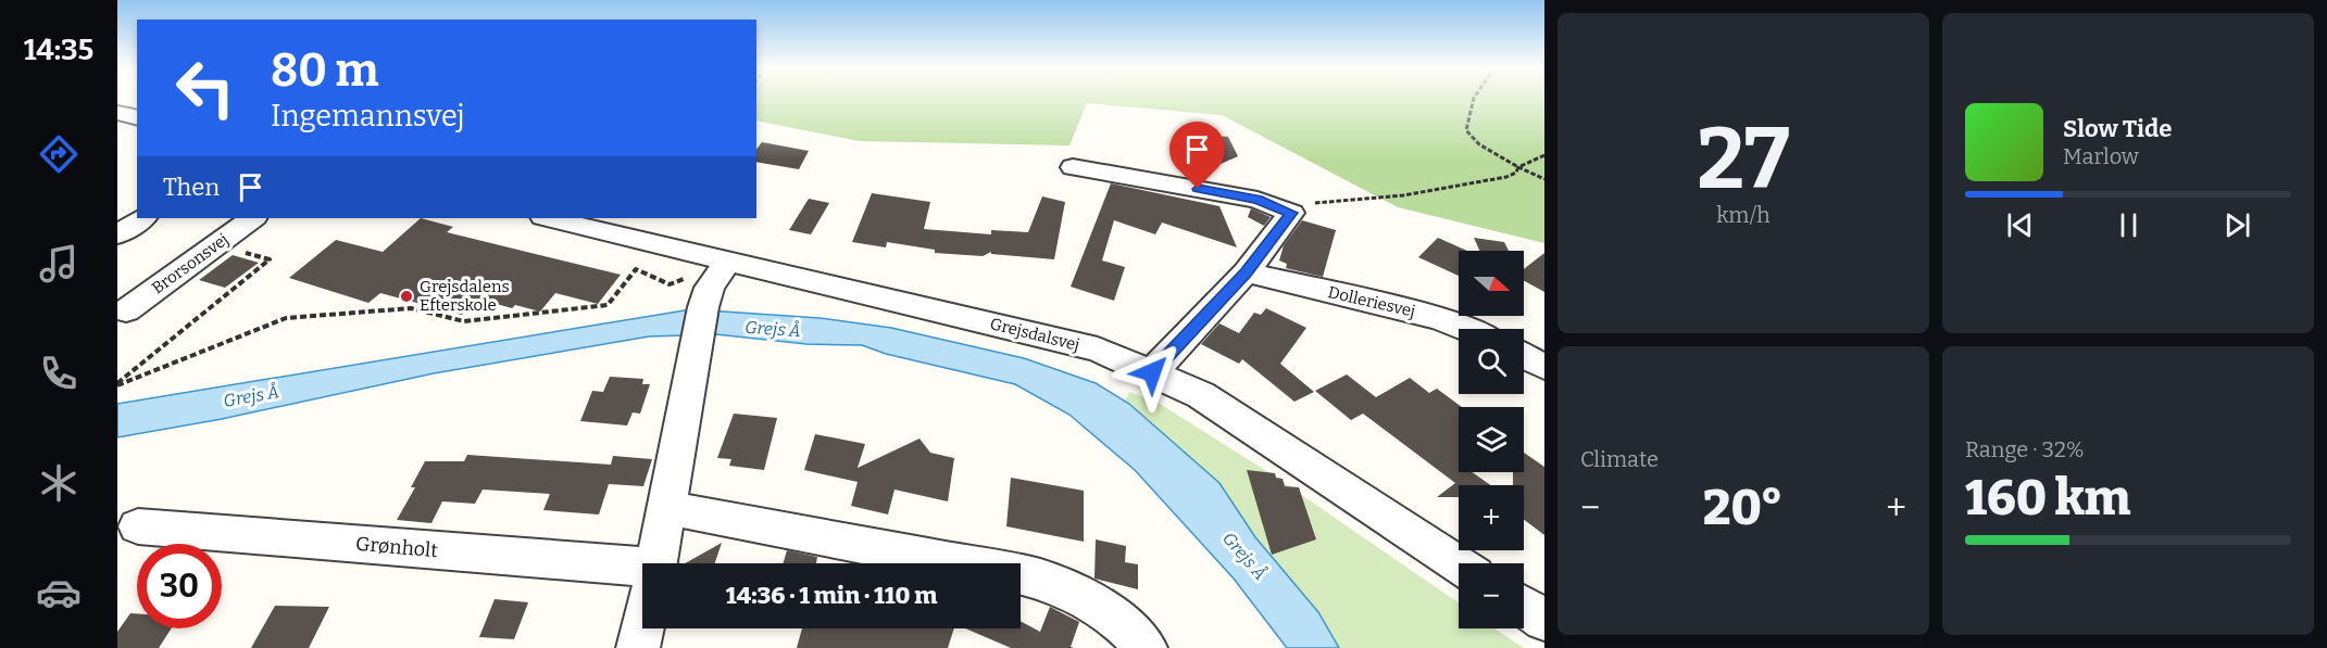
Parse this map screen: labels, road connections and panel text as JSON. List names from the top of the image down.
{
  "streets": {
    "street": [
      "Brorsonsvej",
      "Dolleriesvej",
      "Grejsdalsvej",
      "Grønholt"
    ]
  },
  "water": ["Grejs Å"],
  "places": ["Grejsdalens Efterskole"],
  "north": "right",
  "page": {
    "tabs": "14:35",
    "tile": [
      ["27", "km/h"],
      "Climate",
      ["Range · 32%", "160 km"]
    ],
    "turn": ["80 m", "Ingemannsvej"],
    "song": ["Slow Tide", "Marlow"],
    "then": "Then",
    "map_buttons": ["+", "−"],
    "heat": ["−", "20°", "+"],
    "limit": "30",
    "trip": "14:36 · 1 min · 110 m"
  }
}
